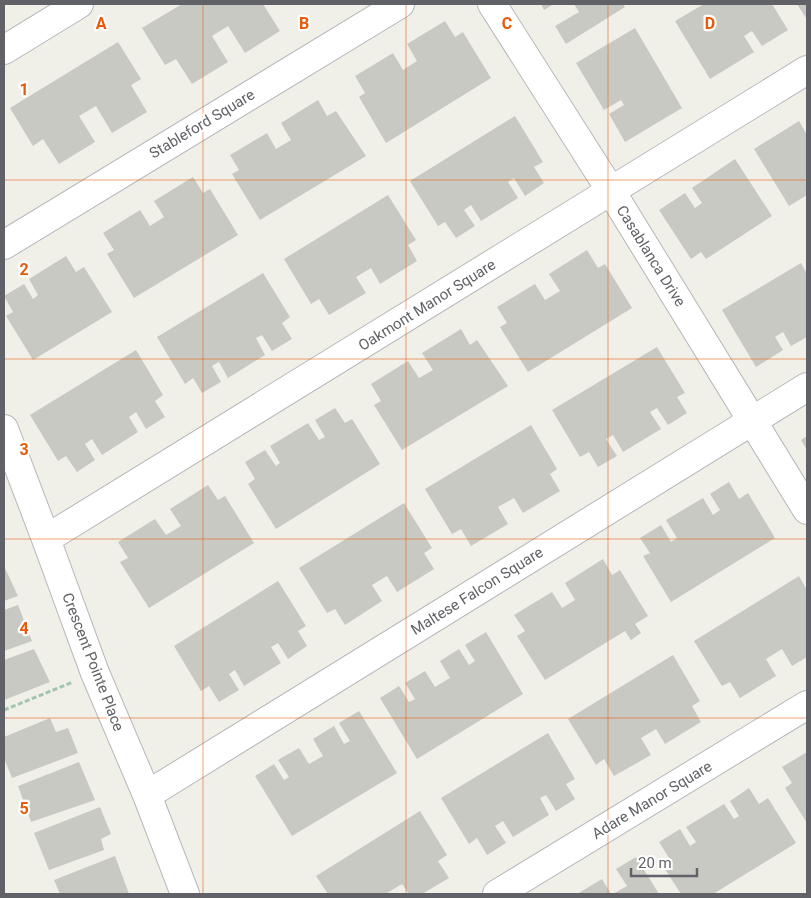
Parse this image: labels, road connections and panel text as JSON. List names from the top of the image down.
{
  "streets": {
    "street": [
      "Stableford Square",
      "Casablanca Drive",
      "Oakmont Manor Square",
      "Maltese Falcon Square",
      "Crescent Pointe Place",
      "Adare Manor Square"
    ]
  },
  "crossings": [
    ["Casablanca Drive", "Oakmont Manor Square"],
    ["Casablanca Drive", "Maltese Falcon Square"],
    ["Oakmont Manor Square", "Crescent Pointe Place"],
    ["Maltese Falcon Square", "Crescent Pointe Place"]
  ],
  "scale_bar": "20 m",
  "grid": {
    "columns": [
      "A",
      "B",
      "C",
      "D"
    ],
    "rows": [
      "1",
      "2",
      "3",
      "4",
      "5"
    ]
  }
}
